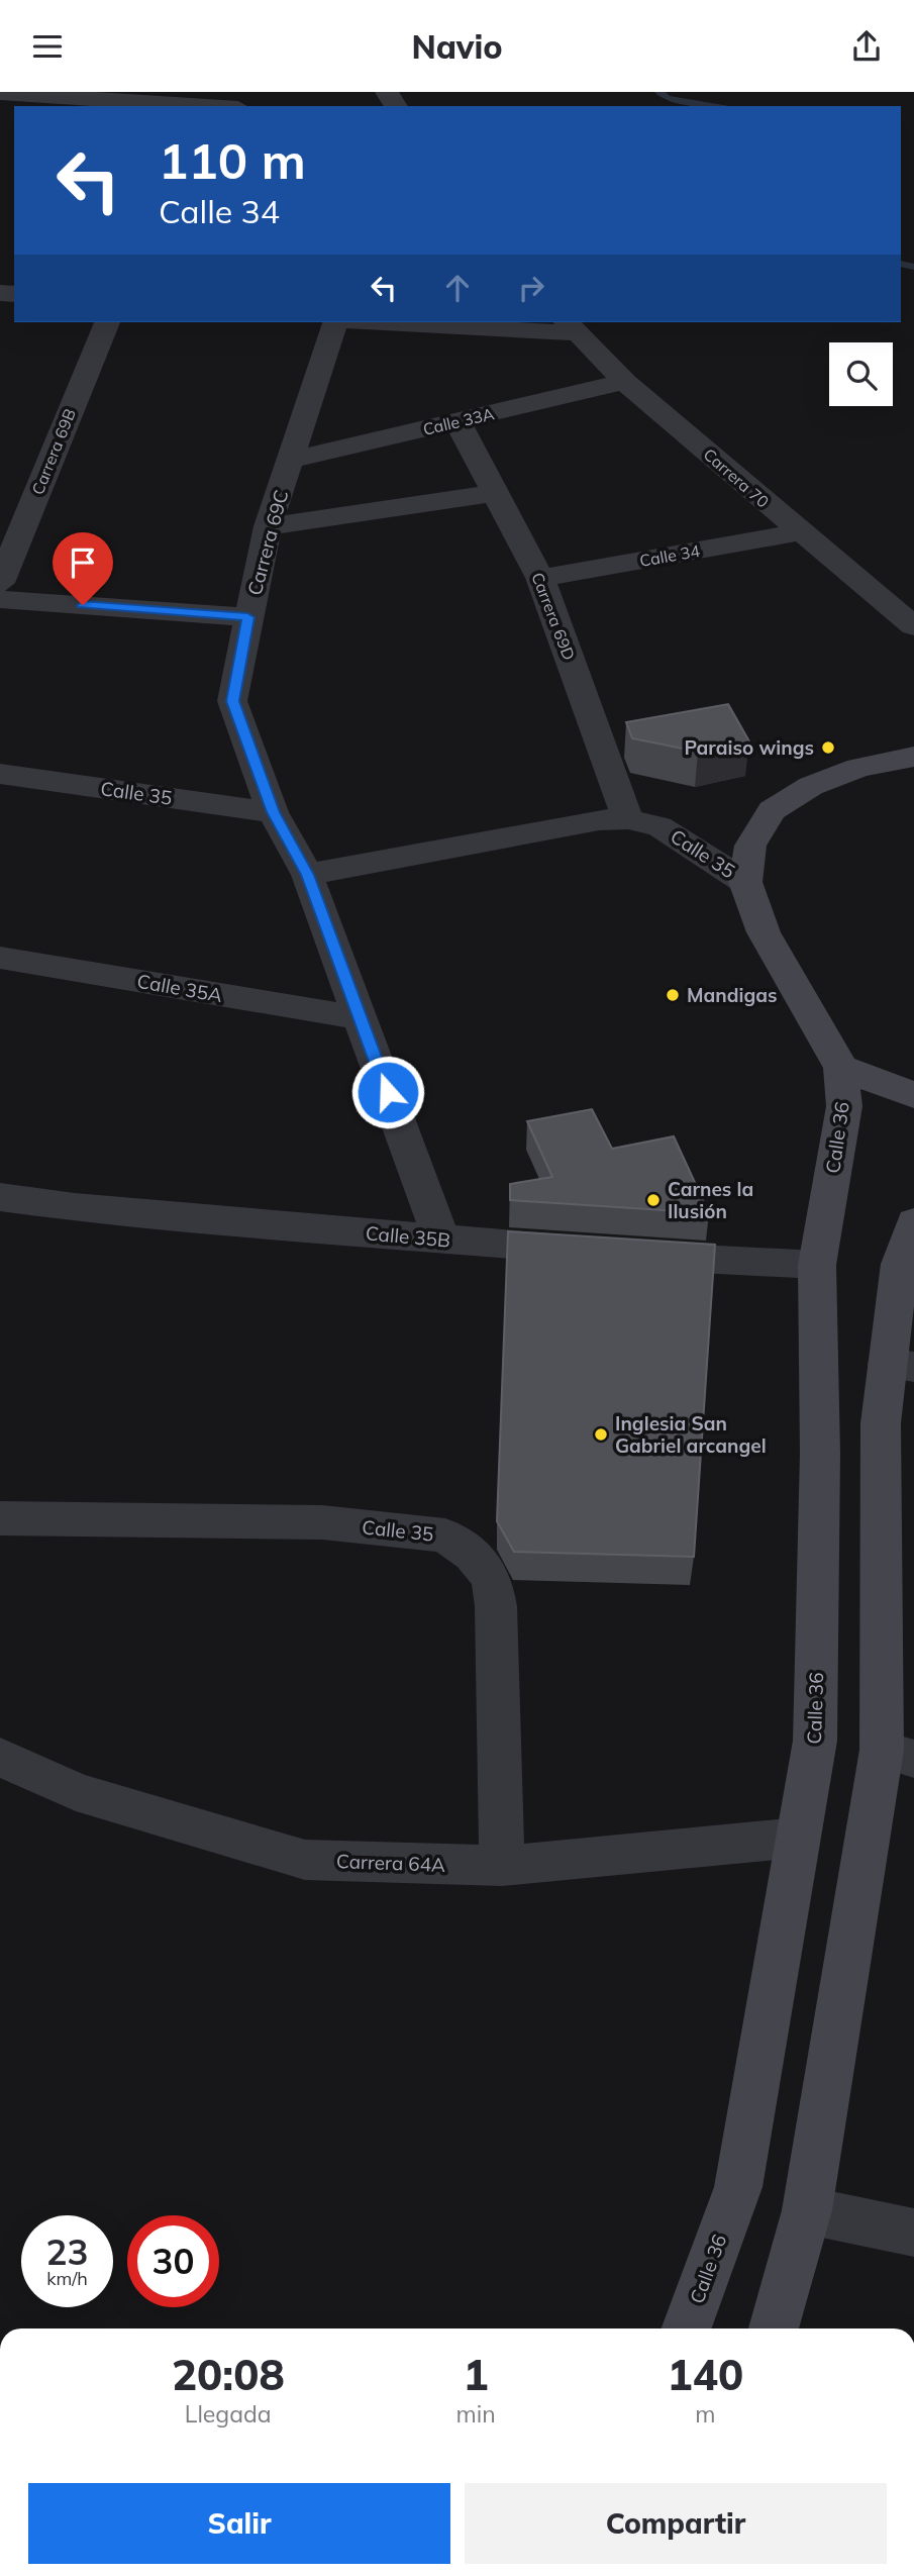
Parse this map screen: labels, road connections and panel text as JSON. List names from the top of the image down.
{
  "streets": {
    "main road": ["Calle 35", "Calle 36"],
    "street": [
      "Calle 33A",
      "Carrera 69B",
      "Carrera 70",
      "Carrera 69C",
      "Calle 34",
      "Carrera 69D",
      "Calle 35A",
      "Calle 35B",
      "Carrera 64A"
    ]
  },
  "crossings": [
    ["Calle 33A", "Carrera 70"],
    ["Calle 33A", "Carrera 69C"],
    ["Calle 33A", "Carrera 69D"],
    ["Carrera 70", "Calle 34"],
    ["Carrera 69C", "Calle 35"],
    ["Carrera 69C", "Calle 35A"],
    ["Carrera 69C", "Calle 35B"],
    ["Calle 34", "Carrera 69D"],
    ["Carrera 69D", "Calle 35"],
    ["Calle 35", "Carrera 64A"],
    ["Calle 36", "Calle 35B"],
    ["Calle 36", "Carrera 64A"]
  ],
  "places": [
    "Paraiso wings",
    "Mandigas",
    "Carnes la Ilusión",
    "Inglesia San Gabriel arcangel"
  ],
  "page": {
    "header": "Navio",
    "turn": ["110 m", "Calle 34"],
    "speed": "23 km/h",
    "limit": "30",
    "eta": [
      "20:08",
      "Llegada",
      "1",
      "min",
      "140",
      "m"
    ],
    "buttons": ["Salir", "Compartir"]
  }
}
